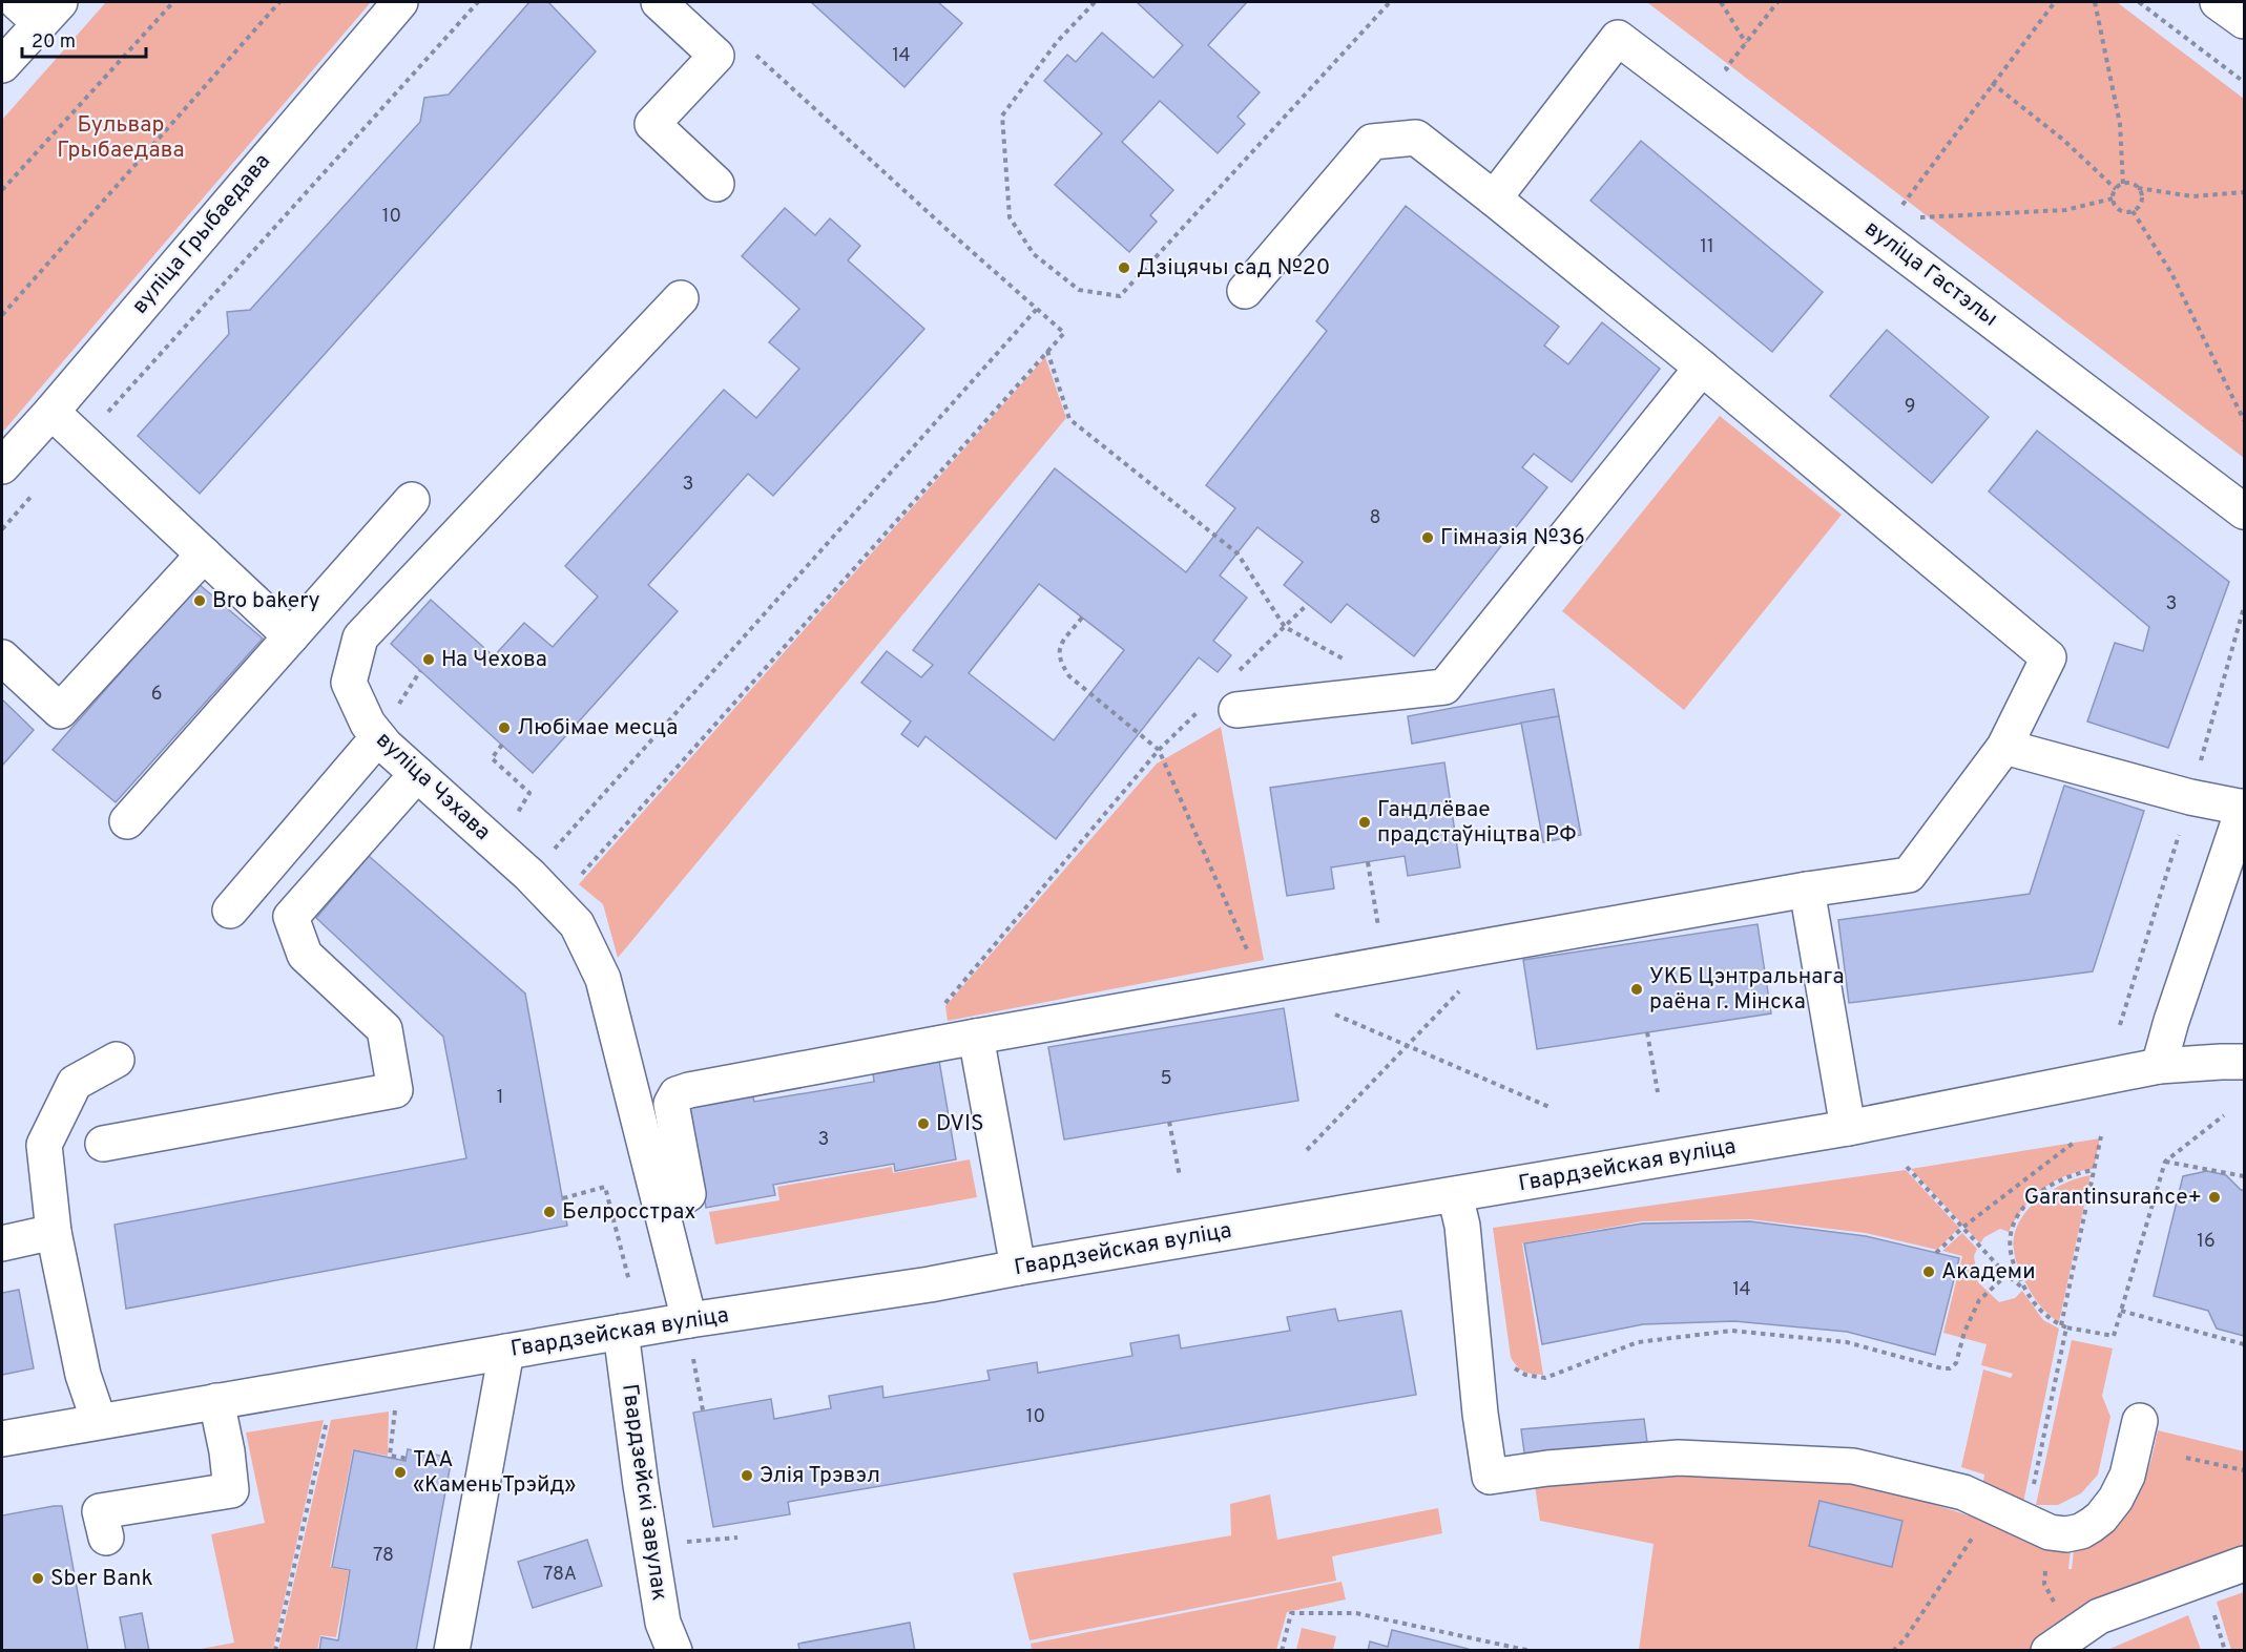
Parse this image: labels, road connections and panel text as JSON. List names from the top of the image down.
{
  "streets": {
    "street": [
      "вуліца Грыбаедава",
      "вуліца Гастэлы",
      "вуліца Чэхава",
      "Гвардзейская вуліца",
      "Гвардзейскі завулак"
    ]
  },
  "crossings": [
    ["вуліца Чэхава", "Гвардзейская вуліца"],
    ["Гвардзейская вуліца", "Гвардзейскі завулак"]
  ],
  "parks": ["Бульвар Грыбаедава"],
  "places": [
    "Дзіцячы сад №20",
    "Гімназія №36",
    "Bro bakery",
    "На Чехова",
    "Любімае месца",
    "Гандлёвае прадстаўніцтва РФ",
    "УКБ Цэнтральнага раёна г. Мінска",
    "DVIS",
    "Garantinsurance+",
    "Белросстрах",
    "Академи",
    "ТАА «КаменьТрэйд»",
    "Элія Трэвэл",
    "Sber Bank"
  ],
  "house_numbers": [
    "14",
    "10",
    "11",
    "9",
    "3",
    "8",
    "3",
    "6",
    "5",
    "1",
    "3",
    "16",
    "14",
    "10",
    "78",
    "78А"
  ],
  "scale_bar": "20 m"
}
